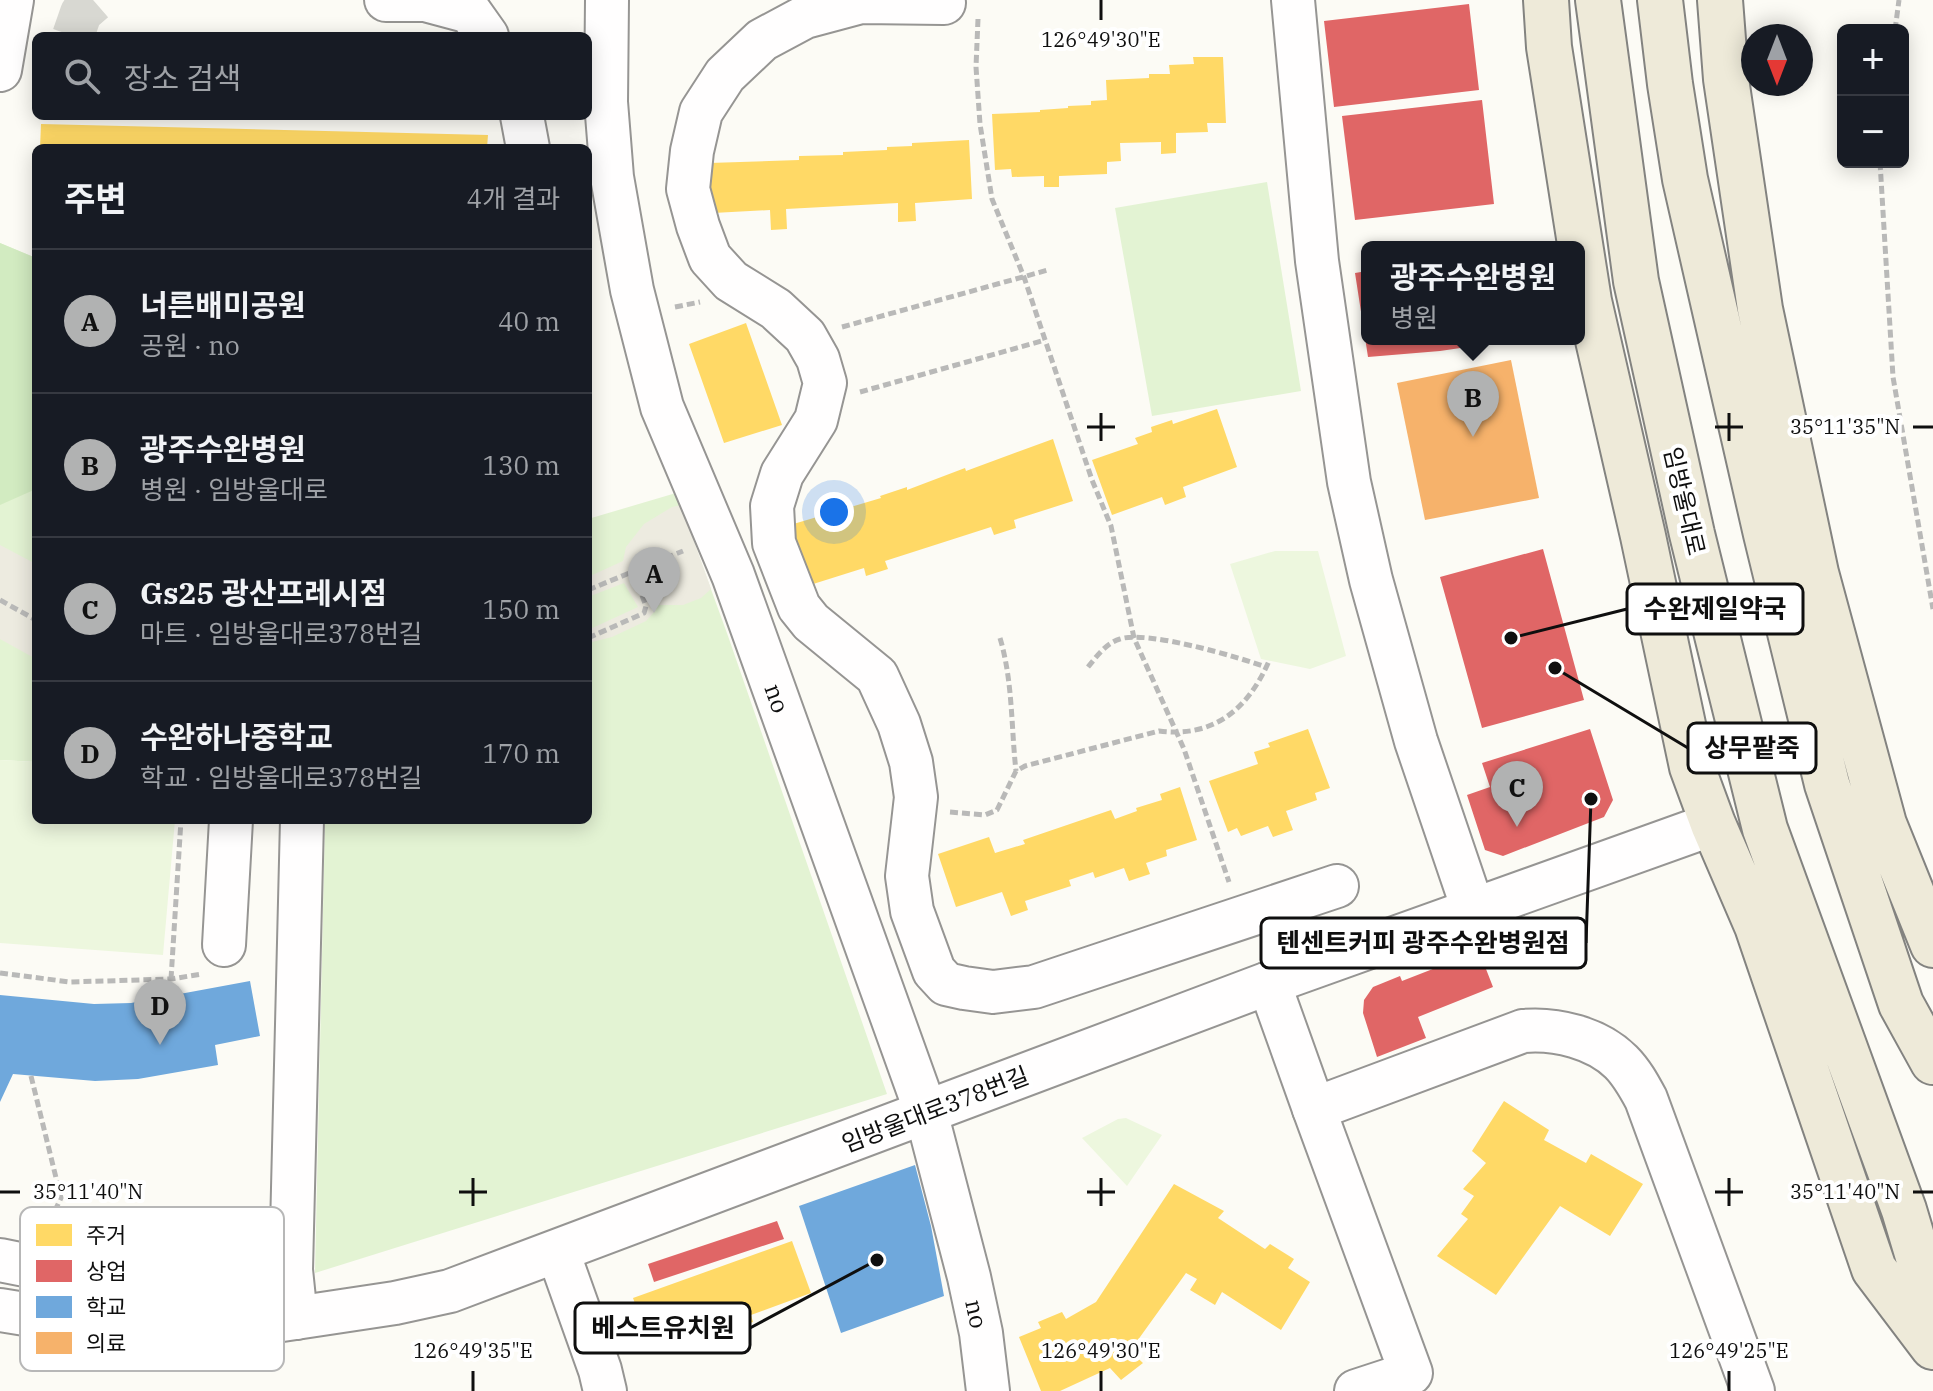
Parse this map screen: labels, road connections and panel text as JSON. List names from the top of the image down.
{
  "streets": {
    "main road": ["임방울대로"],
    "street": ["no", "임방울대로378번길"]
  },
  "crossings": [
    ["no", "임방울대로378번길"]
  ],
  "places": [
    "수완제일약국",
    "상무팥죽",
    "텐센트커피 광주수완병원점",
    "베스트유치원"
  ],
  "legend": [
    "주거",
    "상업",
    "학교",
    "의료"
  ],
  "north": "bottom",
  "page": {
    "map_buttons": ["+", "−"],
    "search": "장소 검색",
    "heading": ["주변", "4개 결과"],
    "popup": ["광주수완병원", "병원"],
    "list": [
      {
        "mark": "A",
        "name": "너른배미공원",
        "note": "공원 · no",
        "value": "40 m"
      },
      {
        "mark": "B",
        "name": "광주수완병원",
        "note": "병원 · 임방울대로",
        "value": "130 m"
      },
      {
        "mark": "C",
        "name": "Gs25 광산프레시점",
        "note": "마트 · 임방울대로378번길",
        "value": "150 m"
      },
      {
        "mark": "D",
        "name": "수완하나중학교",
        "note": "학교 · 임방울대로378번길",
        "value": "170 m"
      }
    ],
    "pins": [
      "B",
      "A",
      "C",
      "D"
    ]
  },
  "coordinates": [
    "126°49'30\"E",
    "35°11'35\"N",
    "35°11'40\"N",
    "126°49'35\"E",
    "126°49'25\"E"
  ]
}
